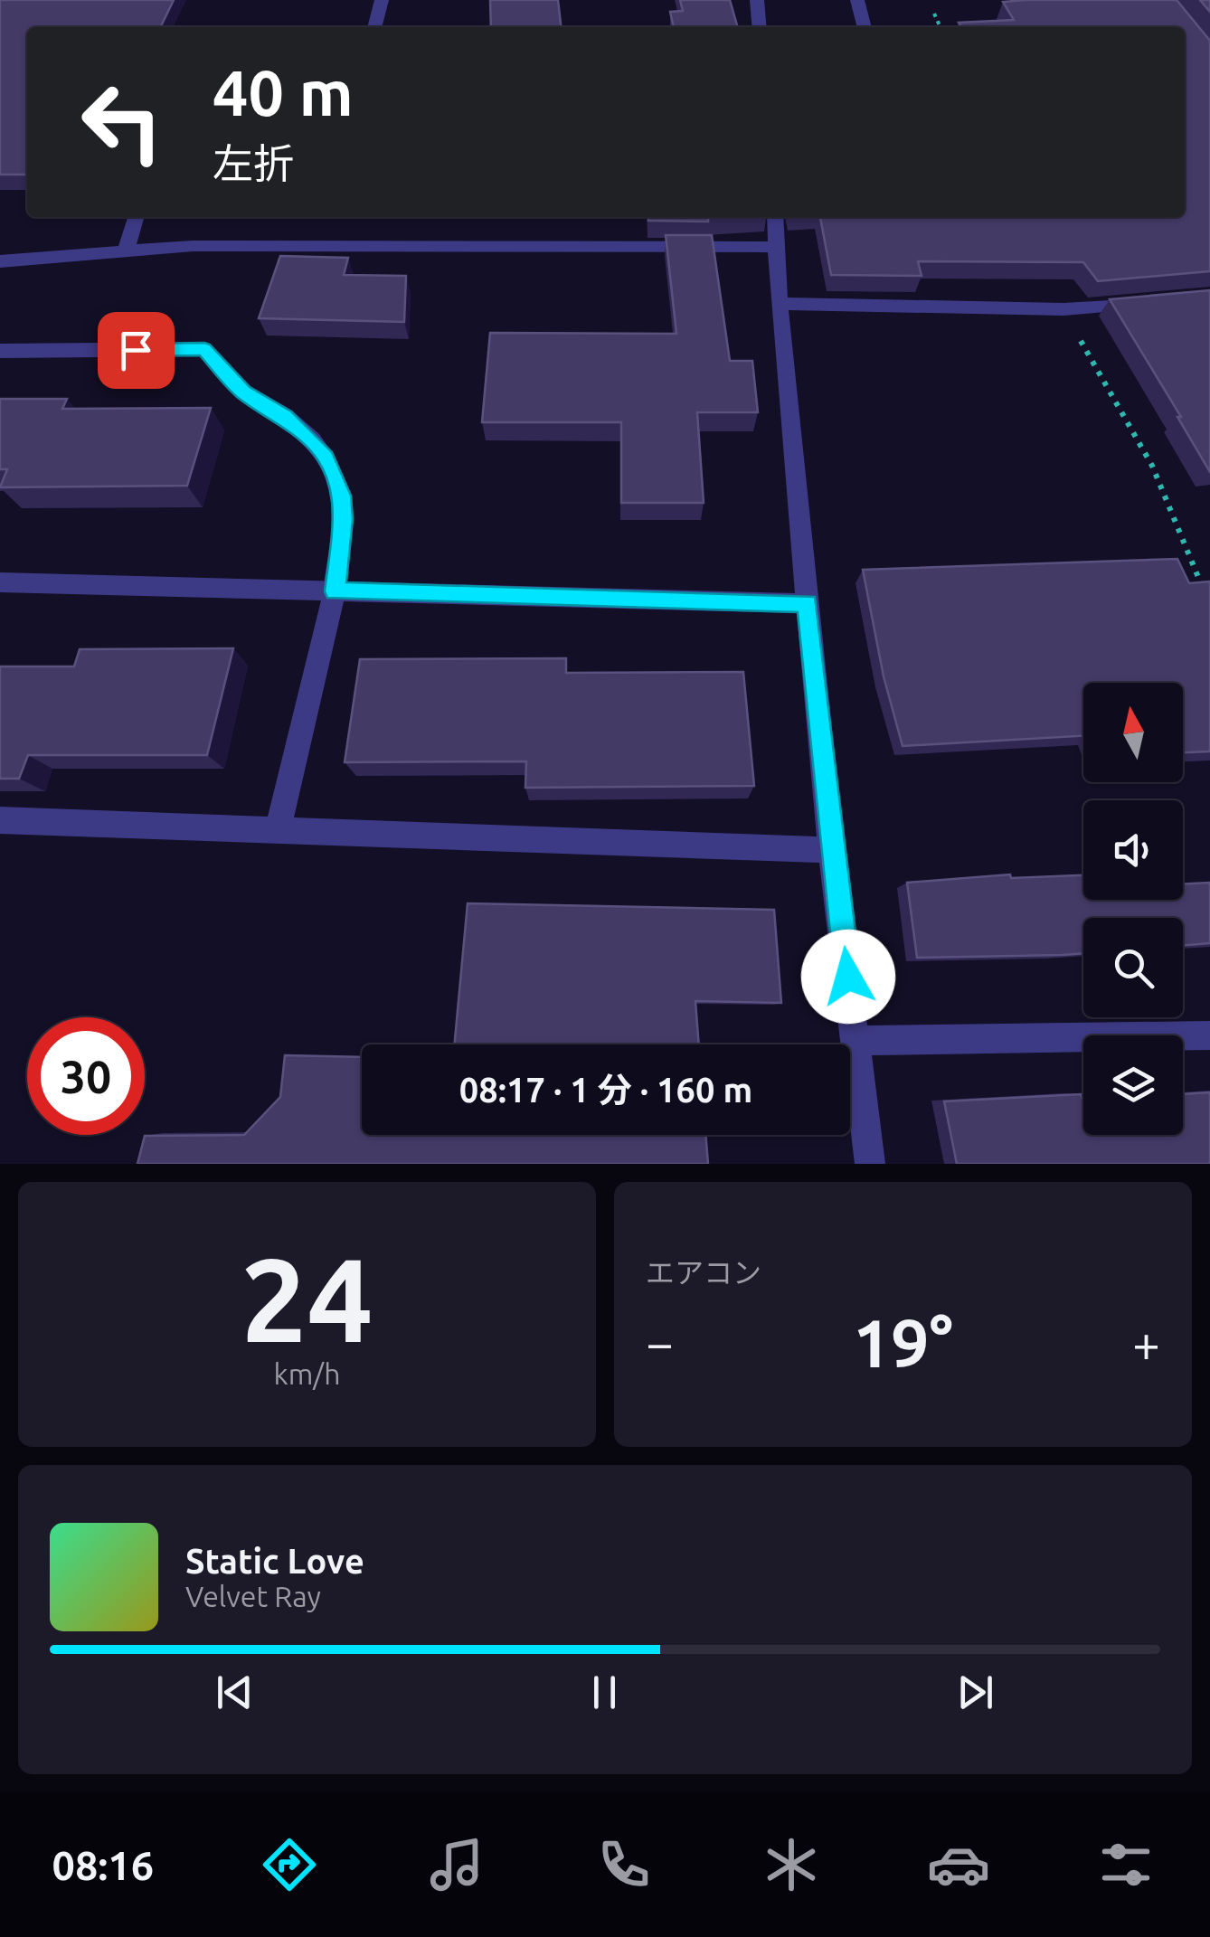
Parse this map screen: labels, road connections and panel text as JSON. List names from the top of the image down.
{
  "north": "top",
  "page": {
    "turn": ["40 m", "左折"],
    "limit": "30",
    "trip": "08:17 · 1 分 · 160 m",
    "tile": [
      ["24", "km/h"],
      "エアコン"
    ],
    "heat": ["−", "19°", "+"],
    "song": ["Static Love", "Velvet Ray"],
    "tabs": "08:16"
  }
}
